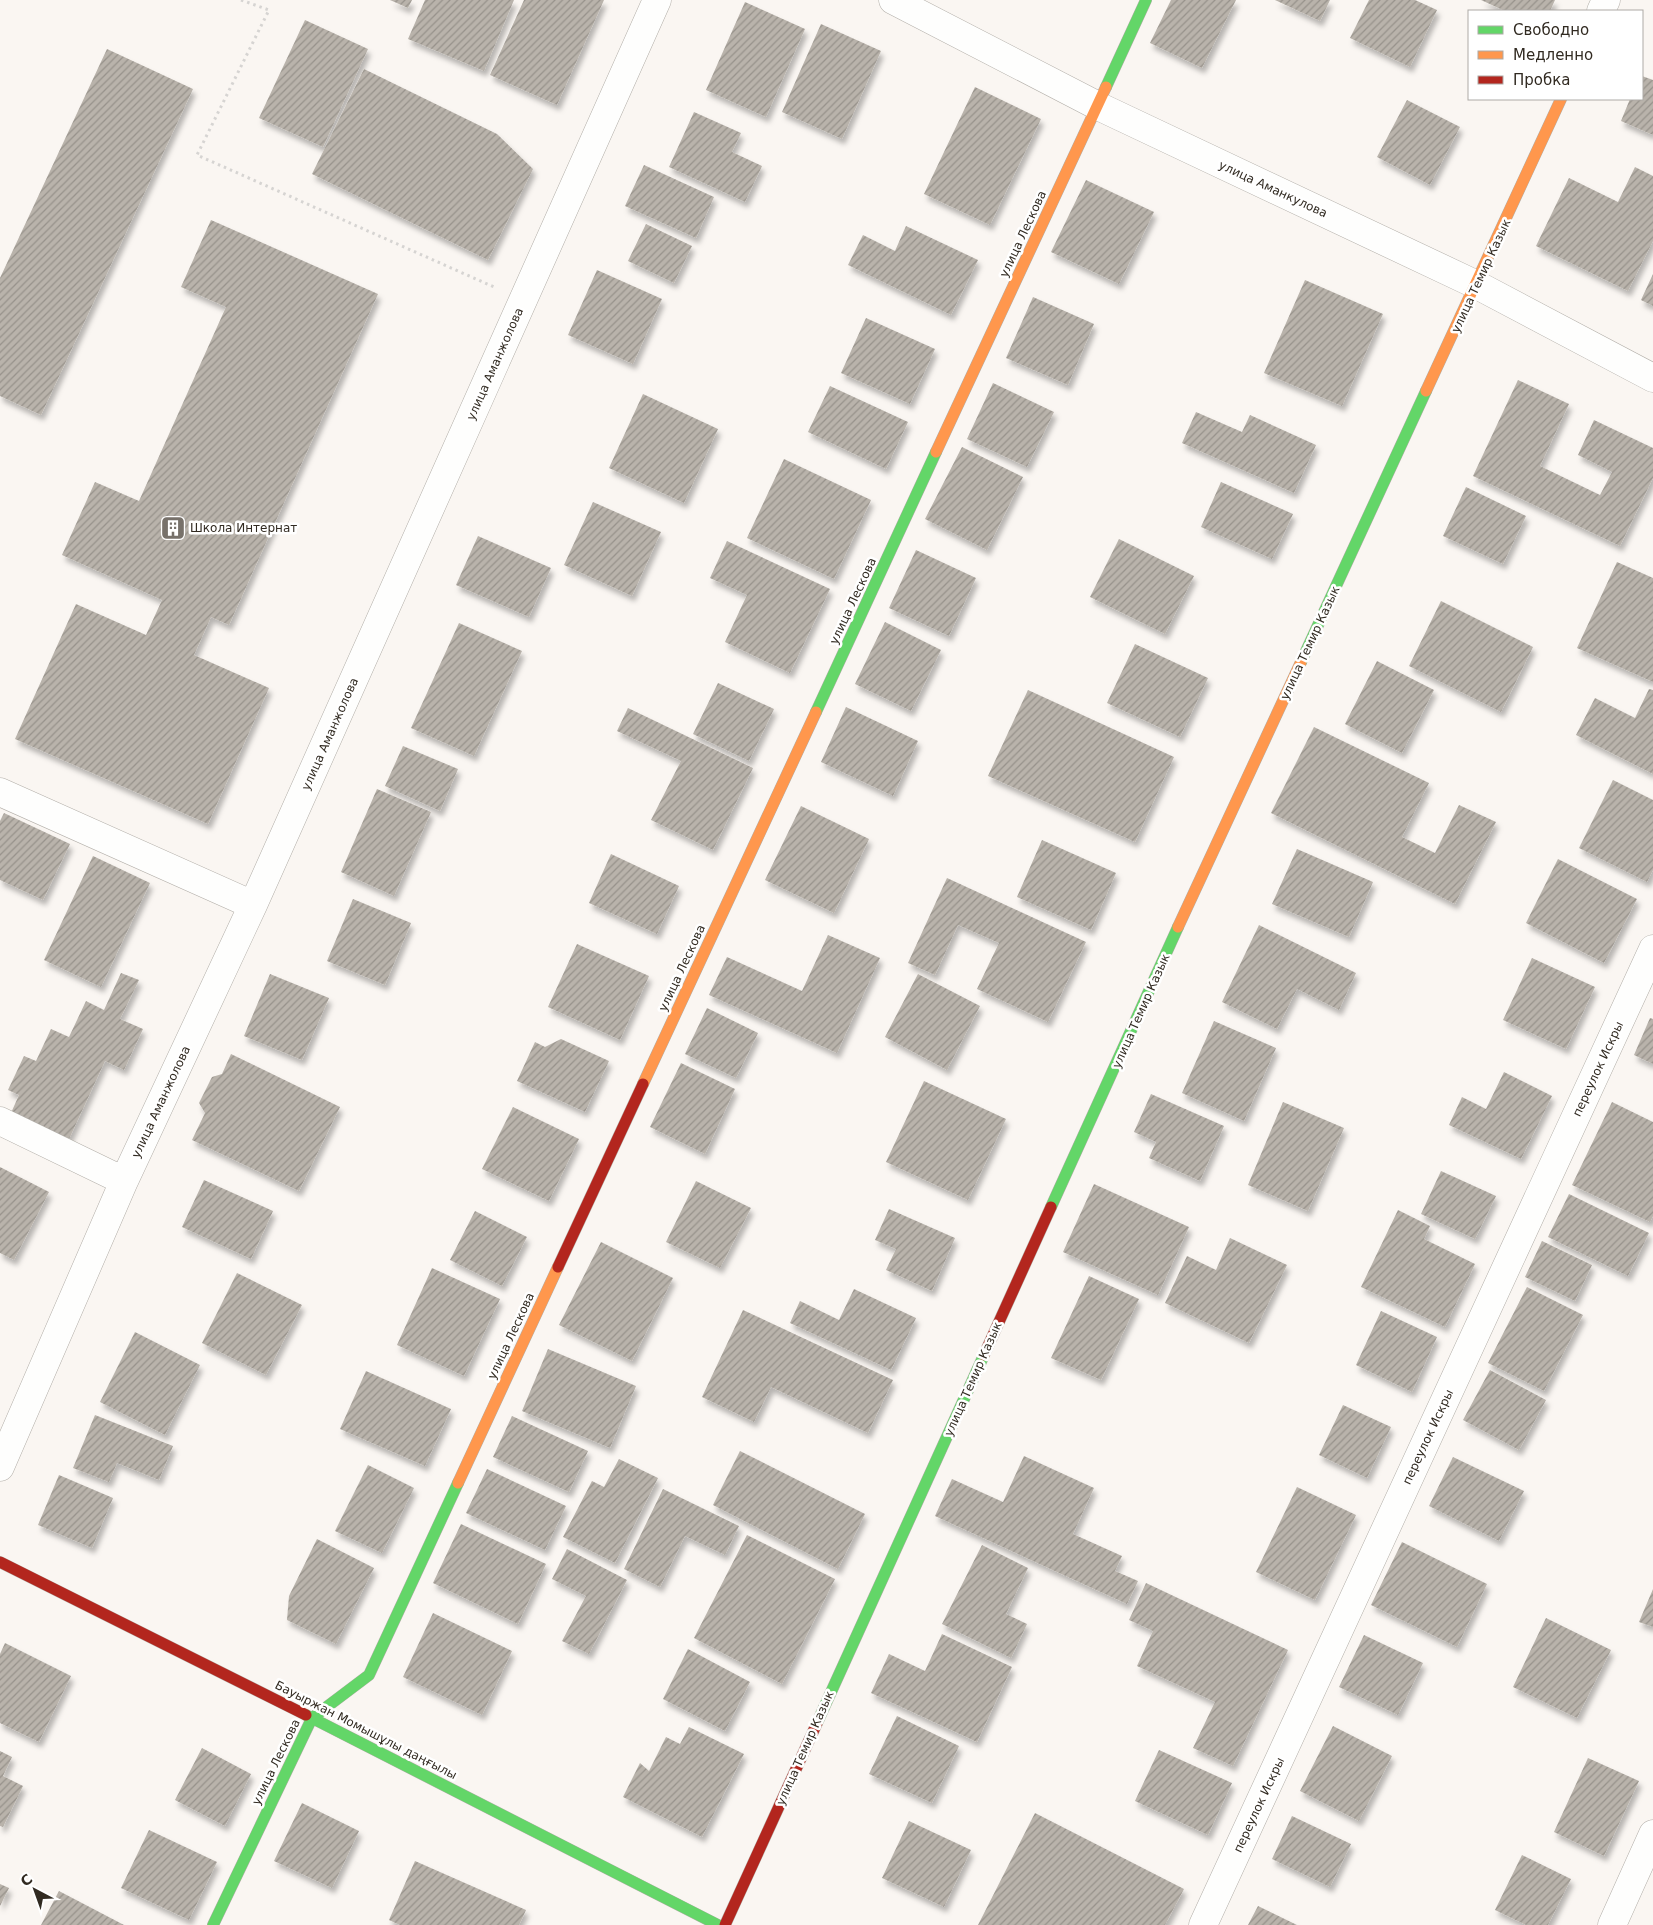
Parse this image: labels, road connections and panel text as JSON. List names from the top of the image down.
{
  "streets": {
    "street": [
      "улица Аманкулова",
      "улица Лескова",
      "улица Темир Казык",
      "улица Аманжолова",
      "переулок Искры",
      "Бауыржан Момышұлы даңғылы"
    ]
  },
  "crossings": [
    ["улица Аманкулова", "улица Лескова"],
    ["улица Аманкулова", "улица Темир Казык"],
    ["улица Лескова", "Бауыржан Момышұлы даңғылы"]
  ],
  "places": {
    "building": ["Школа Интернат"]
  },
  "legend": ["Свободно", "Медленно", "Пробка"],
  "north": "top left"
}
